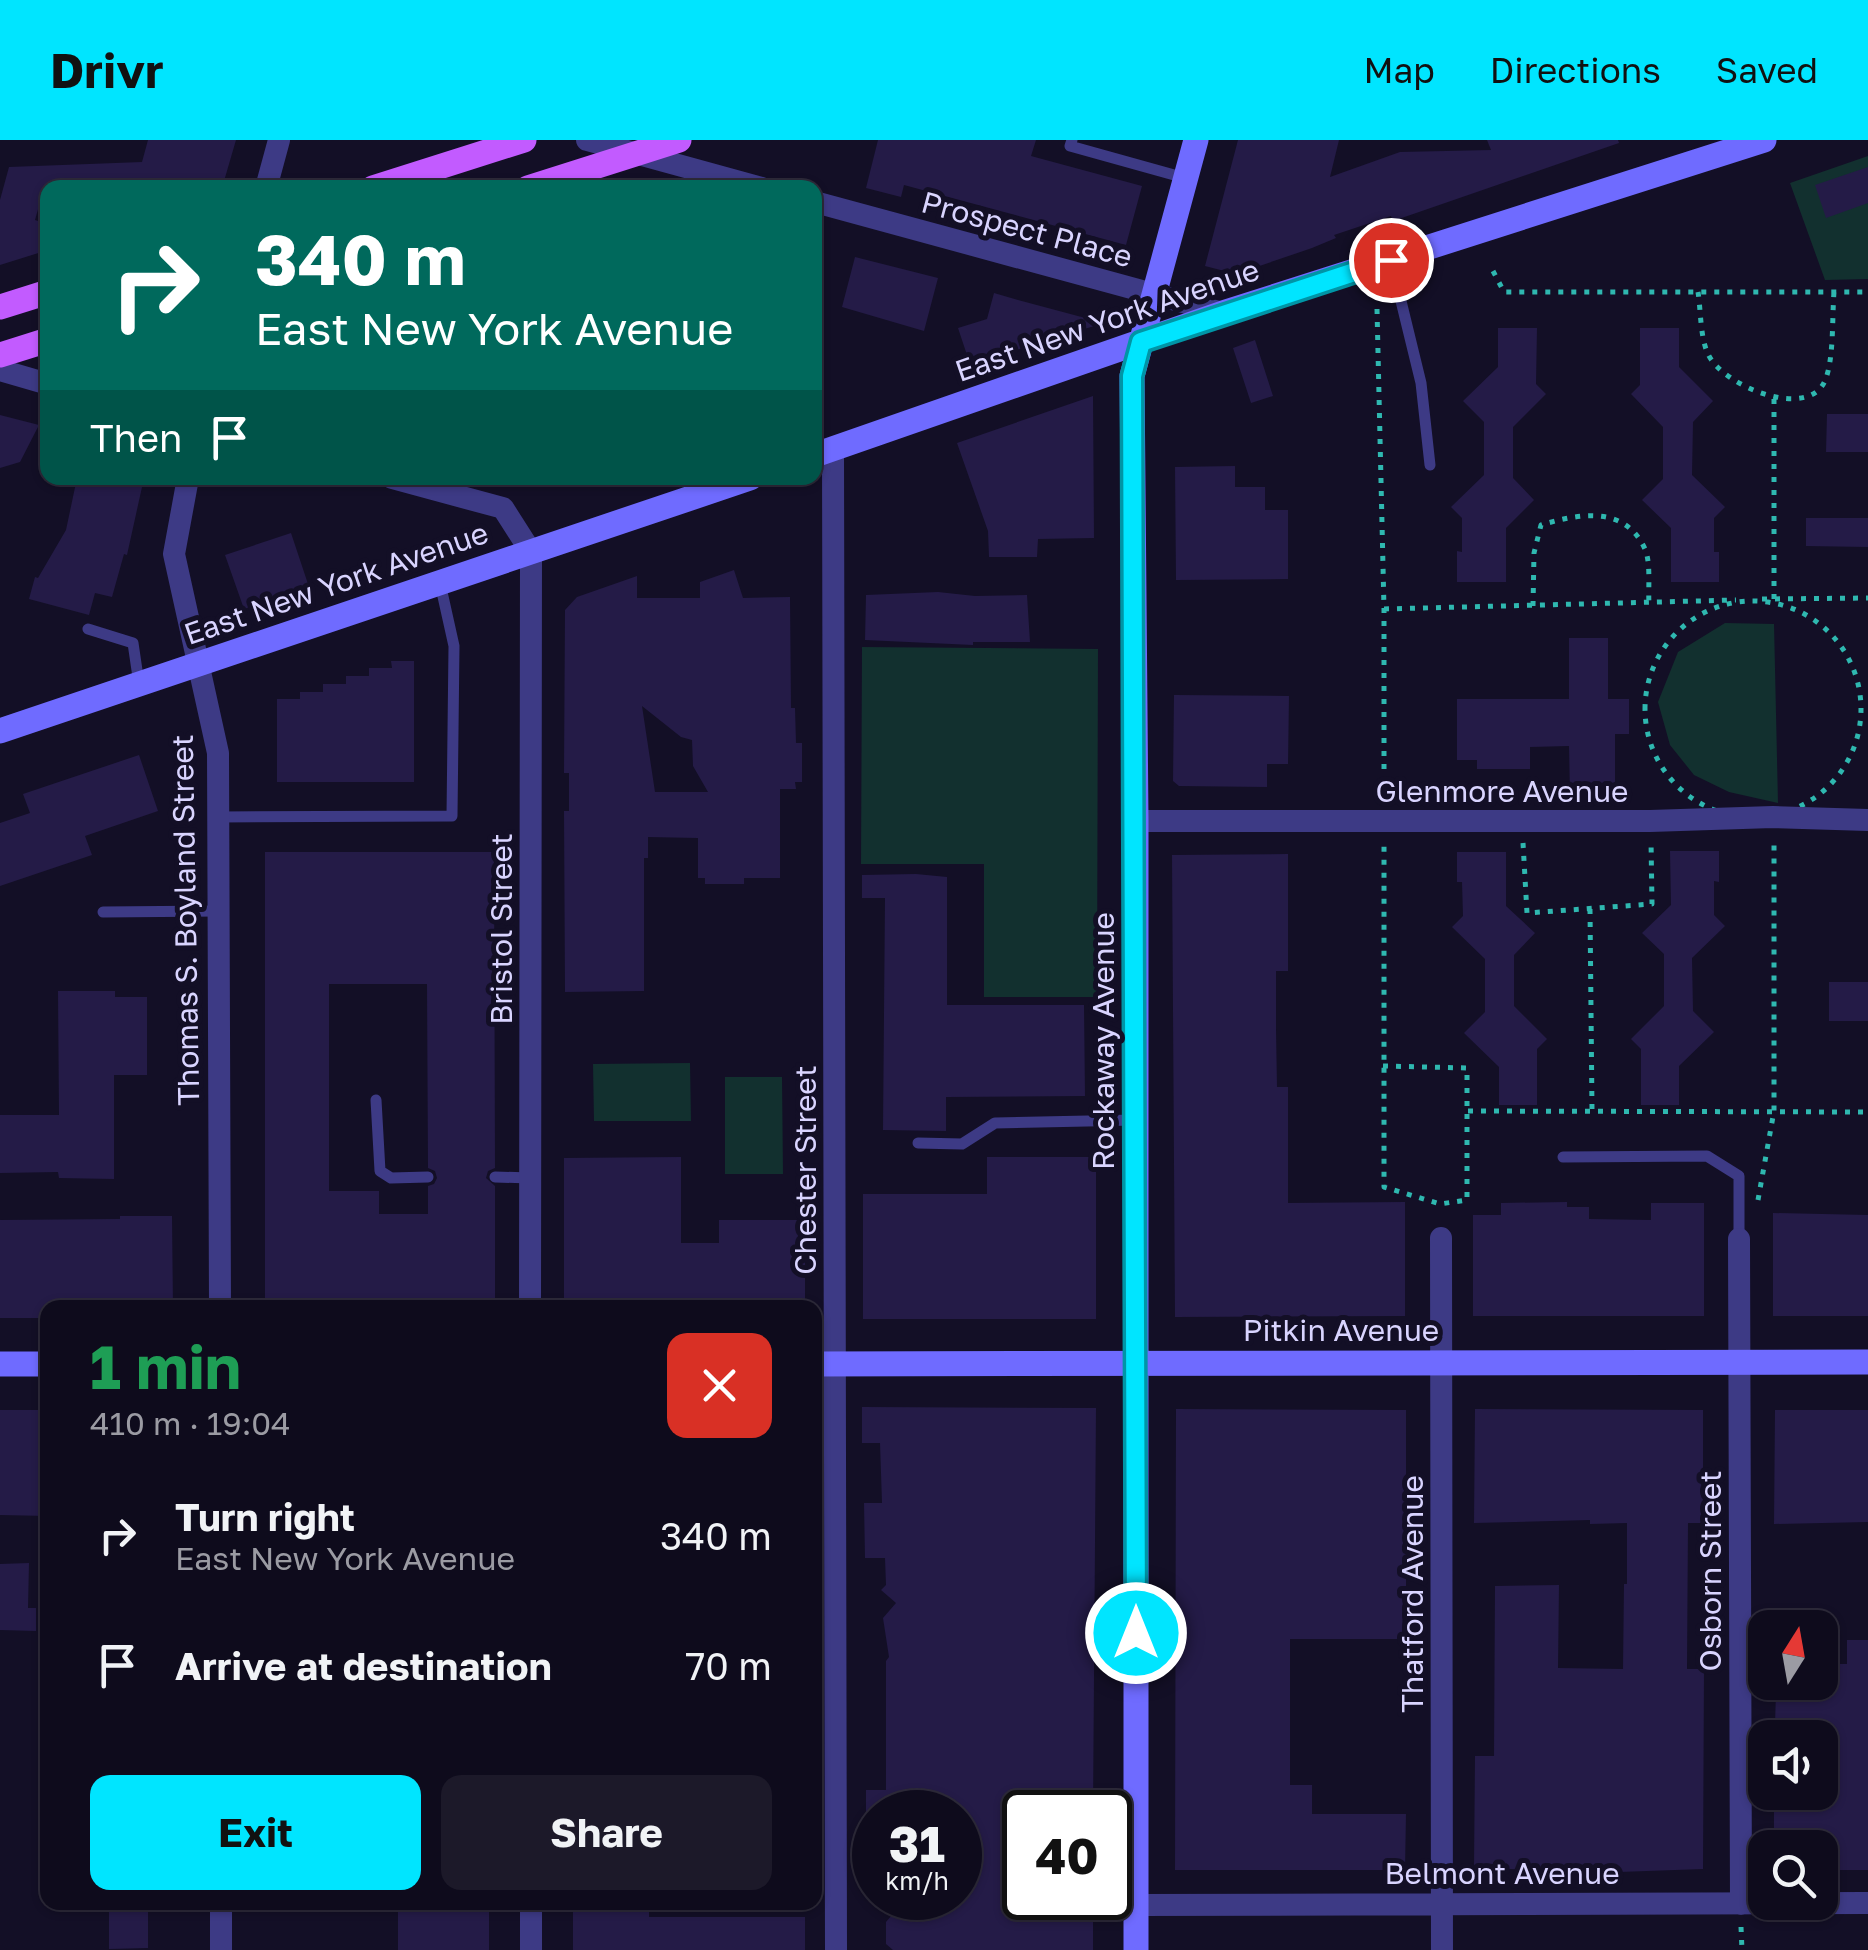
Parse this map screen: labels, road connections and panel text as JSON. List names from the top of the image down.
{
  "streets": {
    "street": [
      "Prospect Place",
      "East New York Avenue",
      "Glenmore Avenue",
      "Thomas S. Boyland Street",
      "Bristol Street",
      "Rockaway Avenue",
      "Chester Street",
      "Pitkin Avenue",
      "Osborn Street",
      "Thatford Avenue",
      "Belmont Avenue"
    ]
  },
  "crossings": [
    ["Prospect Place", "East New York Avenue"],
    ["Prospect Place", "Rockaway Avenue"],
    ["East New York Avenue", "Thomas S. Boyland Street"],
    ["East New York Avenue", "Bristol Street"],
    ["East New York Avenue", "Rockaway Avenue"],
    ["East New York Avenue", "Chester Street"],
    ["Glenmore Avenue", "Rockaway Avenue"],
    ["Rockaway Avenue", "Pitkin Avenue"],
    ["Rockaway Avenue", "Belmont Avenue"],
    ["Chester Street", "Pitkin Avenue"],
    ["Pitkin Avenue", "Osborn Street"],
    ["Pitkin Avenue", "Thatford Avenue"],
    ["Osborn Street", "Belmont Avenue"],
    ["Thatford Avenue", "Belmont Avenue"]
  ],
  "north": "top",
  "page": {
    "header": "Drivr",
    "nav": ["Map", "Directions", "Saved"],
    "turn": ["340 m", "East New York Avenue"],
    "then": "Then",
    "heading": ["1 min", "410 m · 19:04"],
    "list": [
      {
        "name": "Turn right",
        "note": "East New York Avenue",
        "value": "340 m"
      },
      {
        "name": "Arrive at destination",
        "value": "70 m"
      }
    ],
    "buttons": ["Exit", "Share"],
    "speed": "31 km/h",
    "limit": "40"
  }
}
